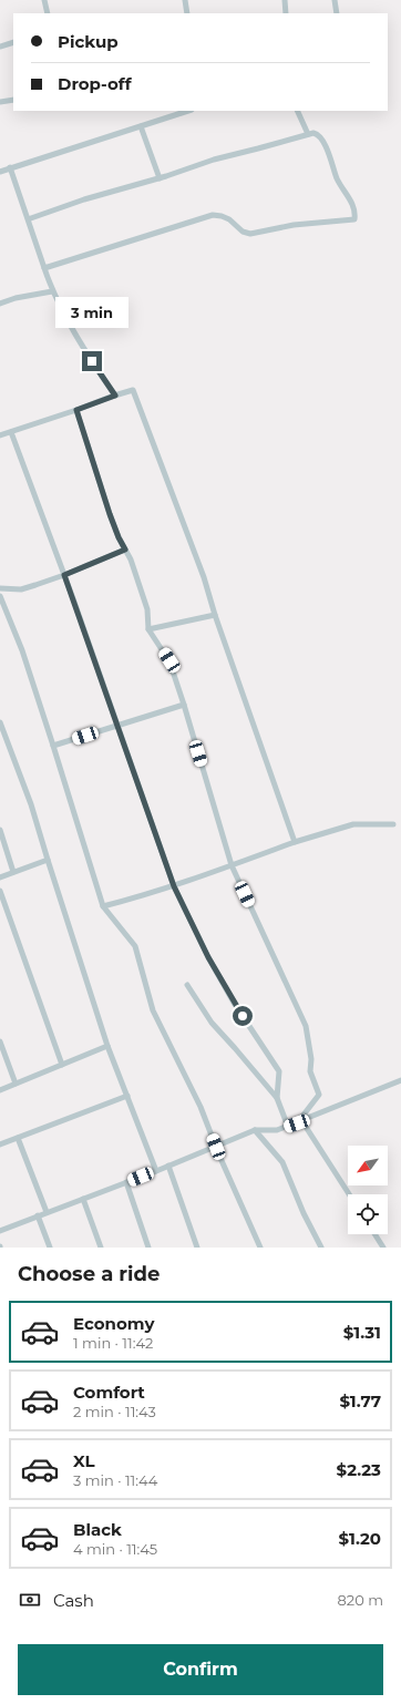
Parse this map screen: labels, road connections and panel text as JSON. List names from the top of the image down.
{
  "north": "bottom left",
  "page": {
    "banner": ["Pickup", "Drop-off"],
    "bubble": "3 min",
    "heading": "Choose a ride",
    "list": [
      {
        "name": "Economy",
        "note": "1 min · 11:42",
        "value": "$1.31"
      },
      {
        "name": "Comfort",
        "note": "2 min · 11:43",
        "value": "$1.77"
      },
      {
        "name": "XL",
        "note": "3 min · 11:44",
        "value": "$2.23"
      },
      {
        "name": "Black",
        "note": "4 min · 11:45",
        "value": "$1.20"
      }
    ],
    "pay": ["Cash", "820 m"],
    "buttons": "Confirm"
  }
}
